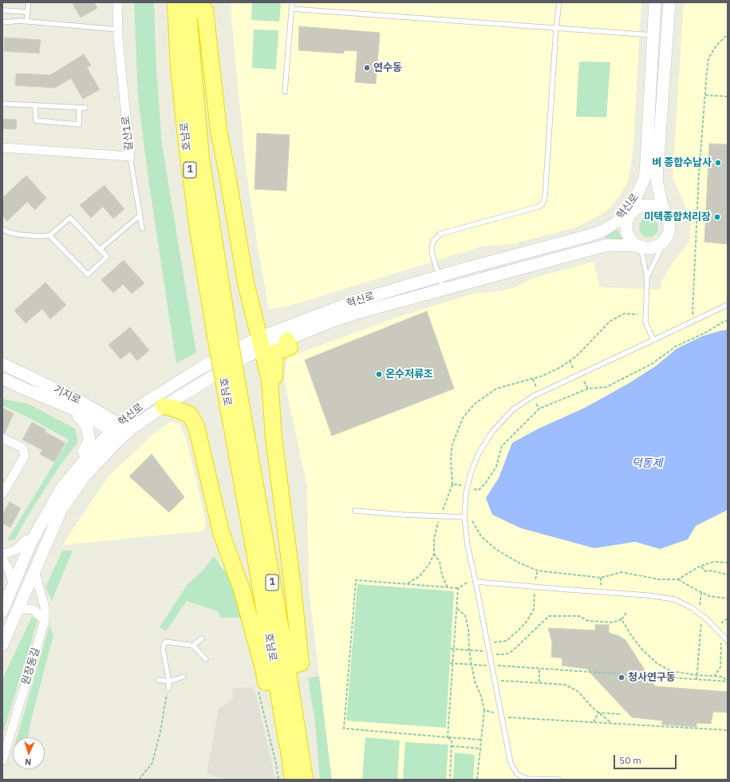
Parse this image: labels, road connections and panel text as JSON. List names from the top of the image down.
{
  "streets": {
    "highway": ["호남로", "1"],
    "main road": ["혁신로", "기지로"],
    "street": ["갈산1로", "원장동길"]
  },
  "crossings": [
    ["혁신로", "기지로"],
    ["혁신로", "원장동길"]
  ],
  "water": ["덕동제"],
  "places": [
    "연수동",
    "벼 종합수납사",
    "미텍종합처리장",
    "온수저류조",
    "청사연구동"
  ],
  "scale_bar": "50 m",
  "north": "bottom"
}
